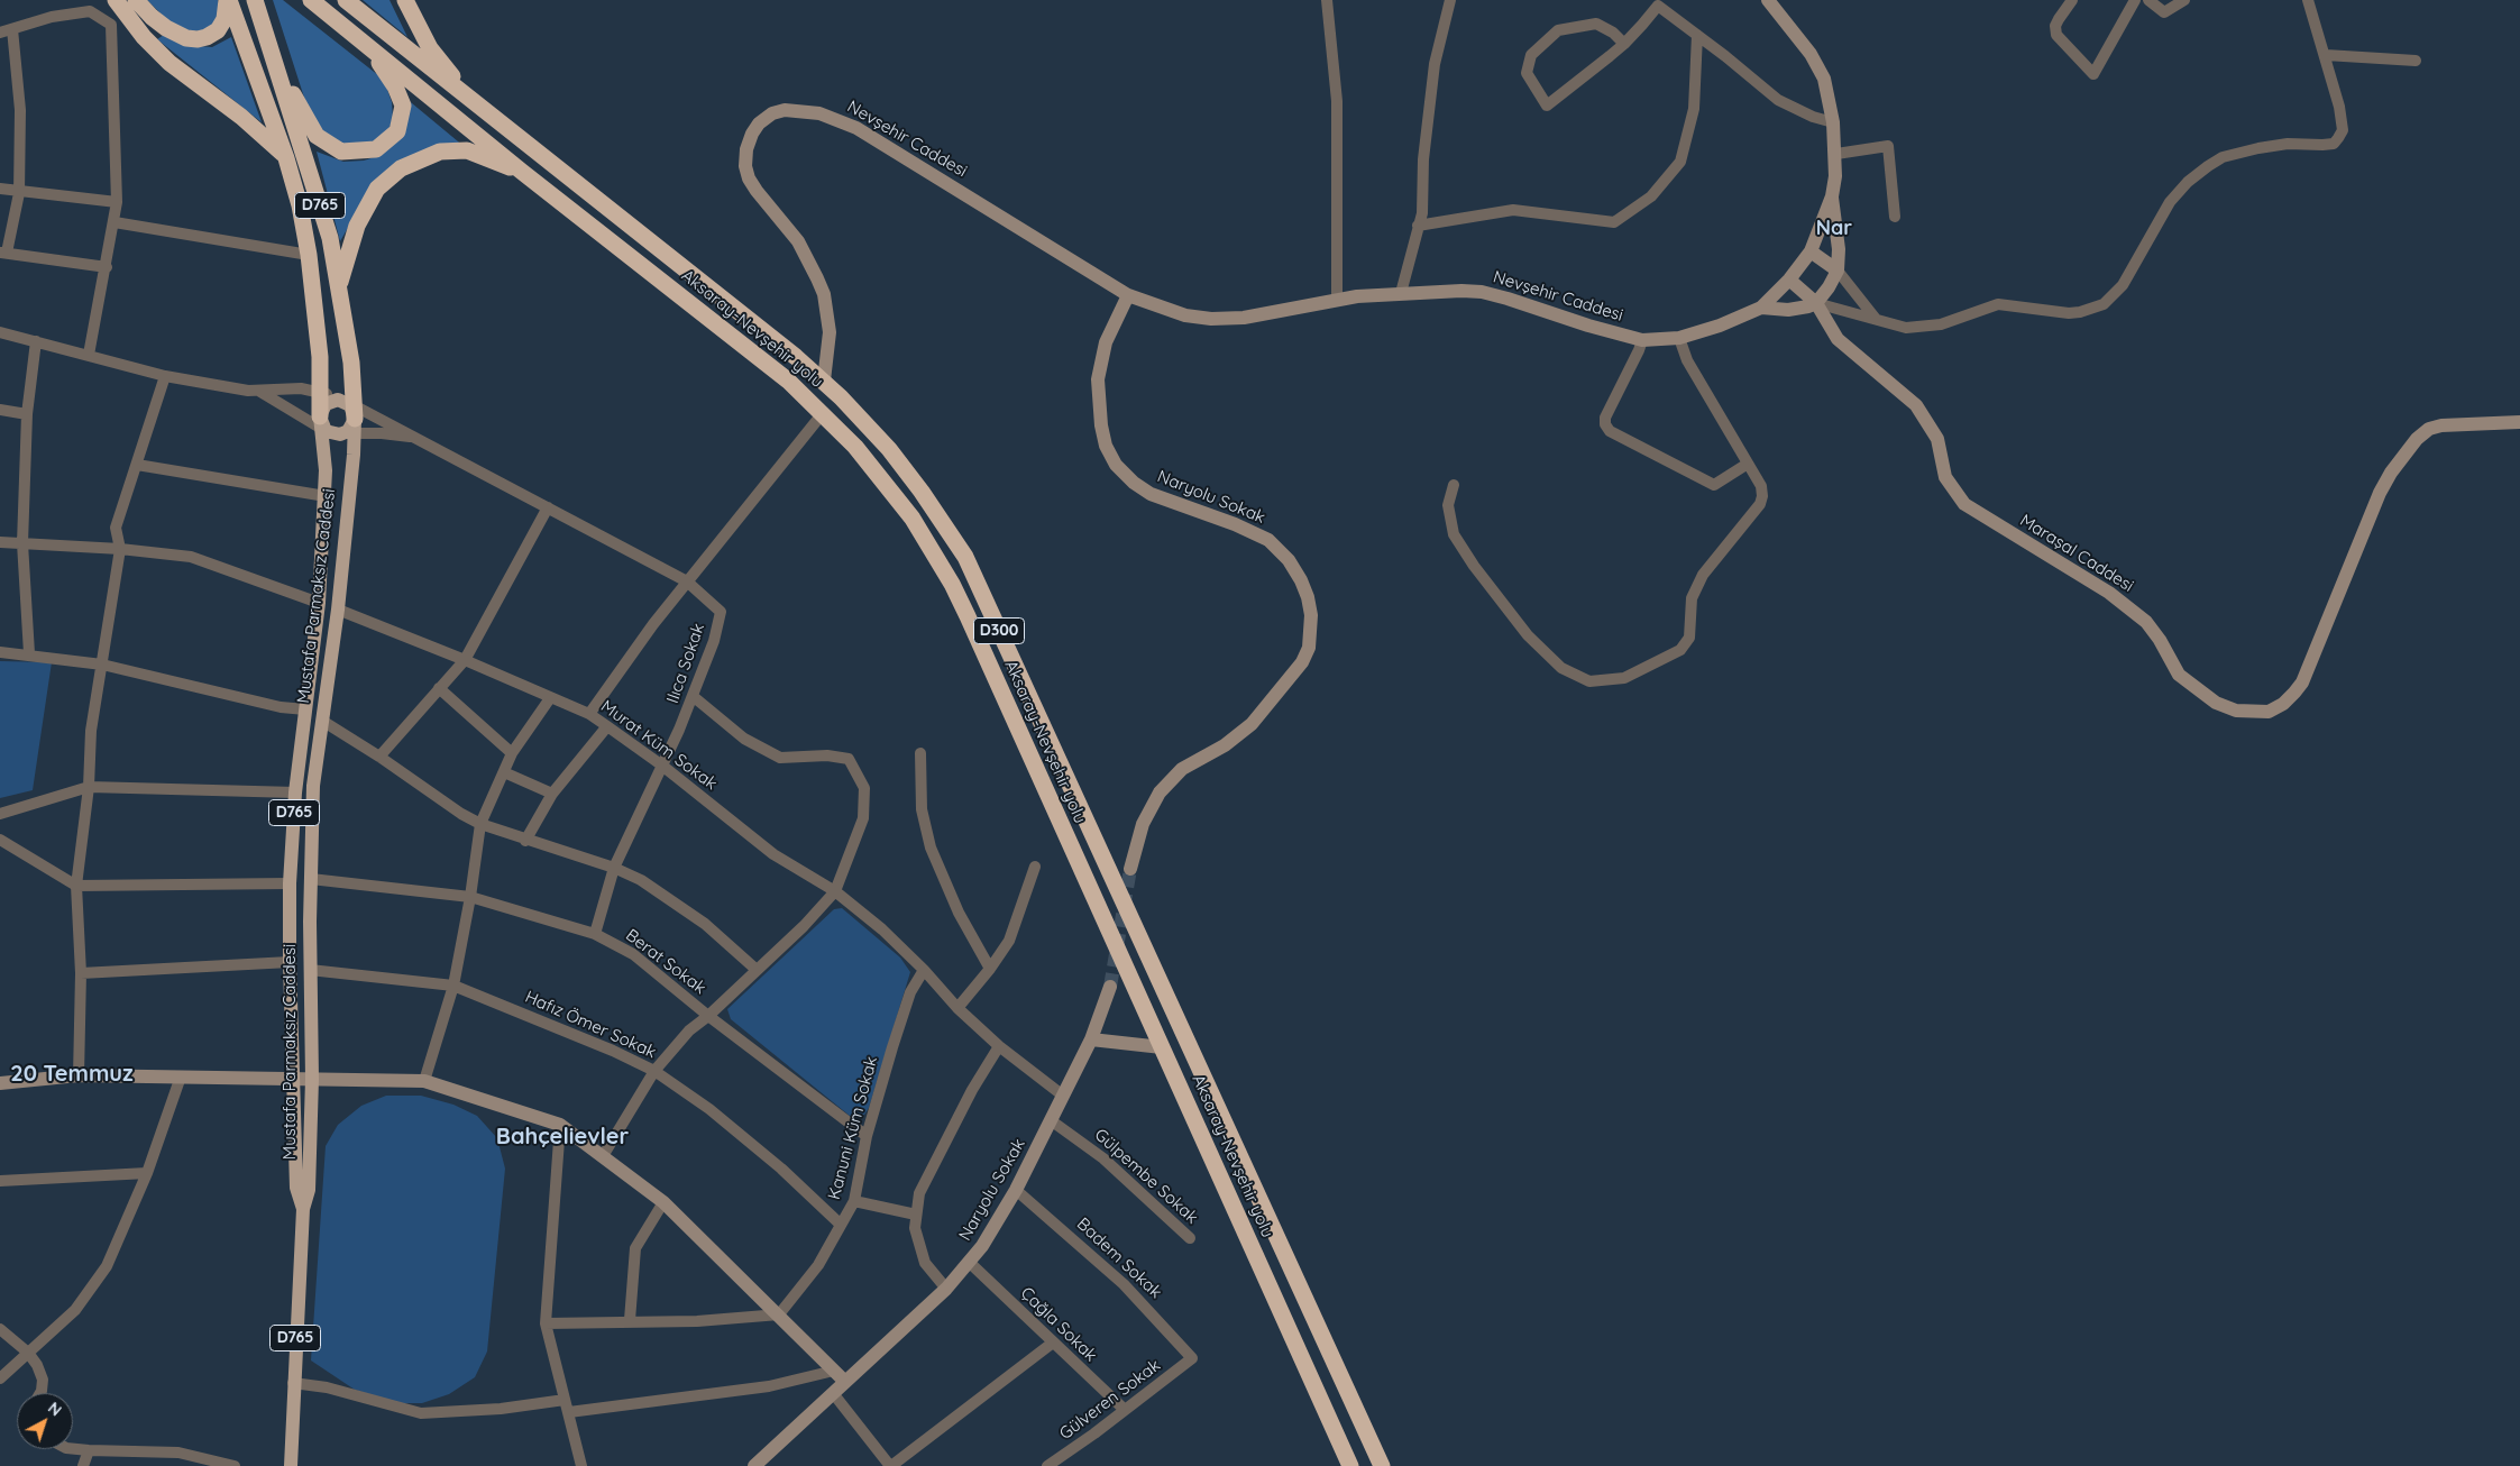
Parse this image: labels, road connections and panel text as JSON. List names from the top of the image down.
{
  "streets": {
    "highway": [
      "D765",
      "Aksaray-Nevşehir yolu",
      "Mustafa Parmaksız Caddesi",
      "D300"
    ],
    "street": [
      "Nevşehir Caddesi",
      "Naryolu Sokak",
      "Maraşal Caddesi",
      "Ilıca Sokak",
      "Murat Küm Sokak",
      "Berat Sokak",
      "Hafız Ömer Sokak",
      "Kanuni Küm Sokak",
      "Gülpembe Sokak",
      "Badem Sokak",
      "Çağla Sokak",
      "Gülveren Sokak"
    ]
  },
  "crossings": [
    ["Nevşehir Caddesi", "Aksaray-Nevşehir yolu"],
    ["Nevşehir Caddesi", "Naryolu Sokak"],
    ["Nevşehir Caddesi", "Maraşal Caddesi"],
    ["D765", "Mustafa Parmaksız Caddesi"],
    ["Naryolu Sokak", "Murat Küm Sokak"],
    ["Naryolu Sokak", "Gülpembe Sokak"],
    ["Naryolu Sokak", "Badem Sokak"],
    ["Naryolu Sokak", "Çağla Sokak"],
    ["Mustafa Parmaksız Caddesi", "Murat Küm Sokak"],
    ["Mustafa Parmaksız Caddesi", "Berat Sokak"],
    ["Mustafa Parmaksız Caddesi", "Hafız Ömer Sokak"],
    ["Ilıca Sokak", "Murat Küm Sokak"],
    ["Ilıca Sokak", "Berat Sokak"],
    ["Murat Küm Sokak", "Kanuni Küm Sokak"],
    ["Berat Sokak", "Kanuni Küm Sokak"],
    ["Hafız Ömer Sokak", "Kanuni Küm Sokak"],
    ["Badem Sokak", "Gülveren Sokak"],
    ["Çağla Sokak", "Gülveren Sokak"]
  ],
  "districts": ["Nar", "20 Temmuz", "Bahçelievler"],
  "north": "top right"
}
